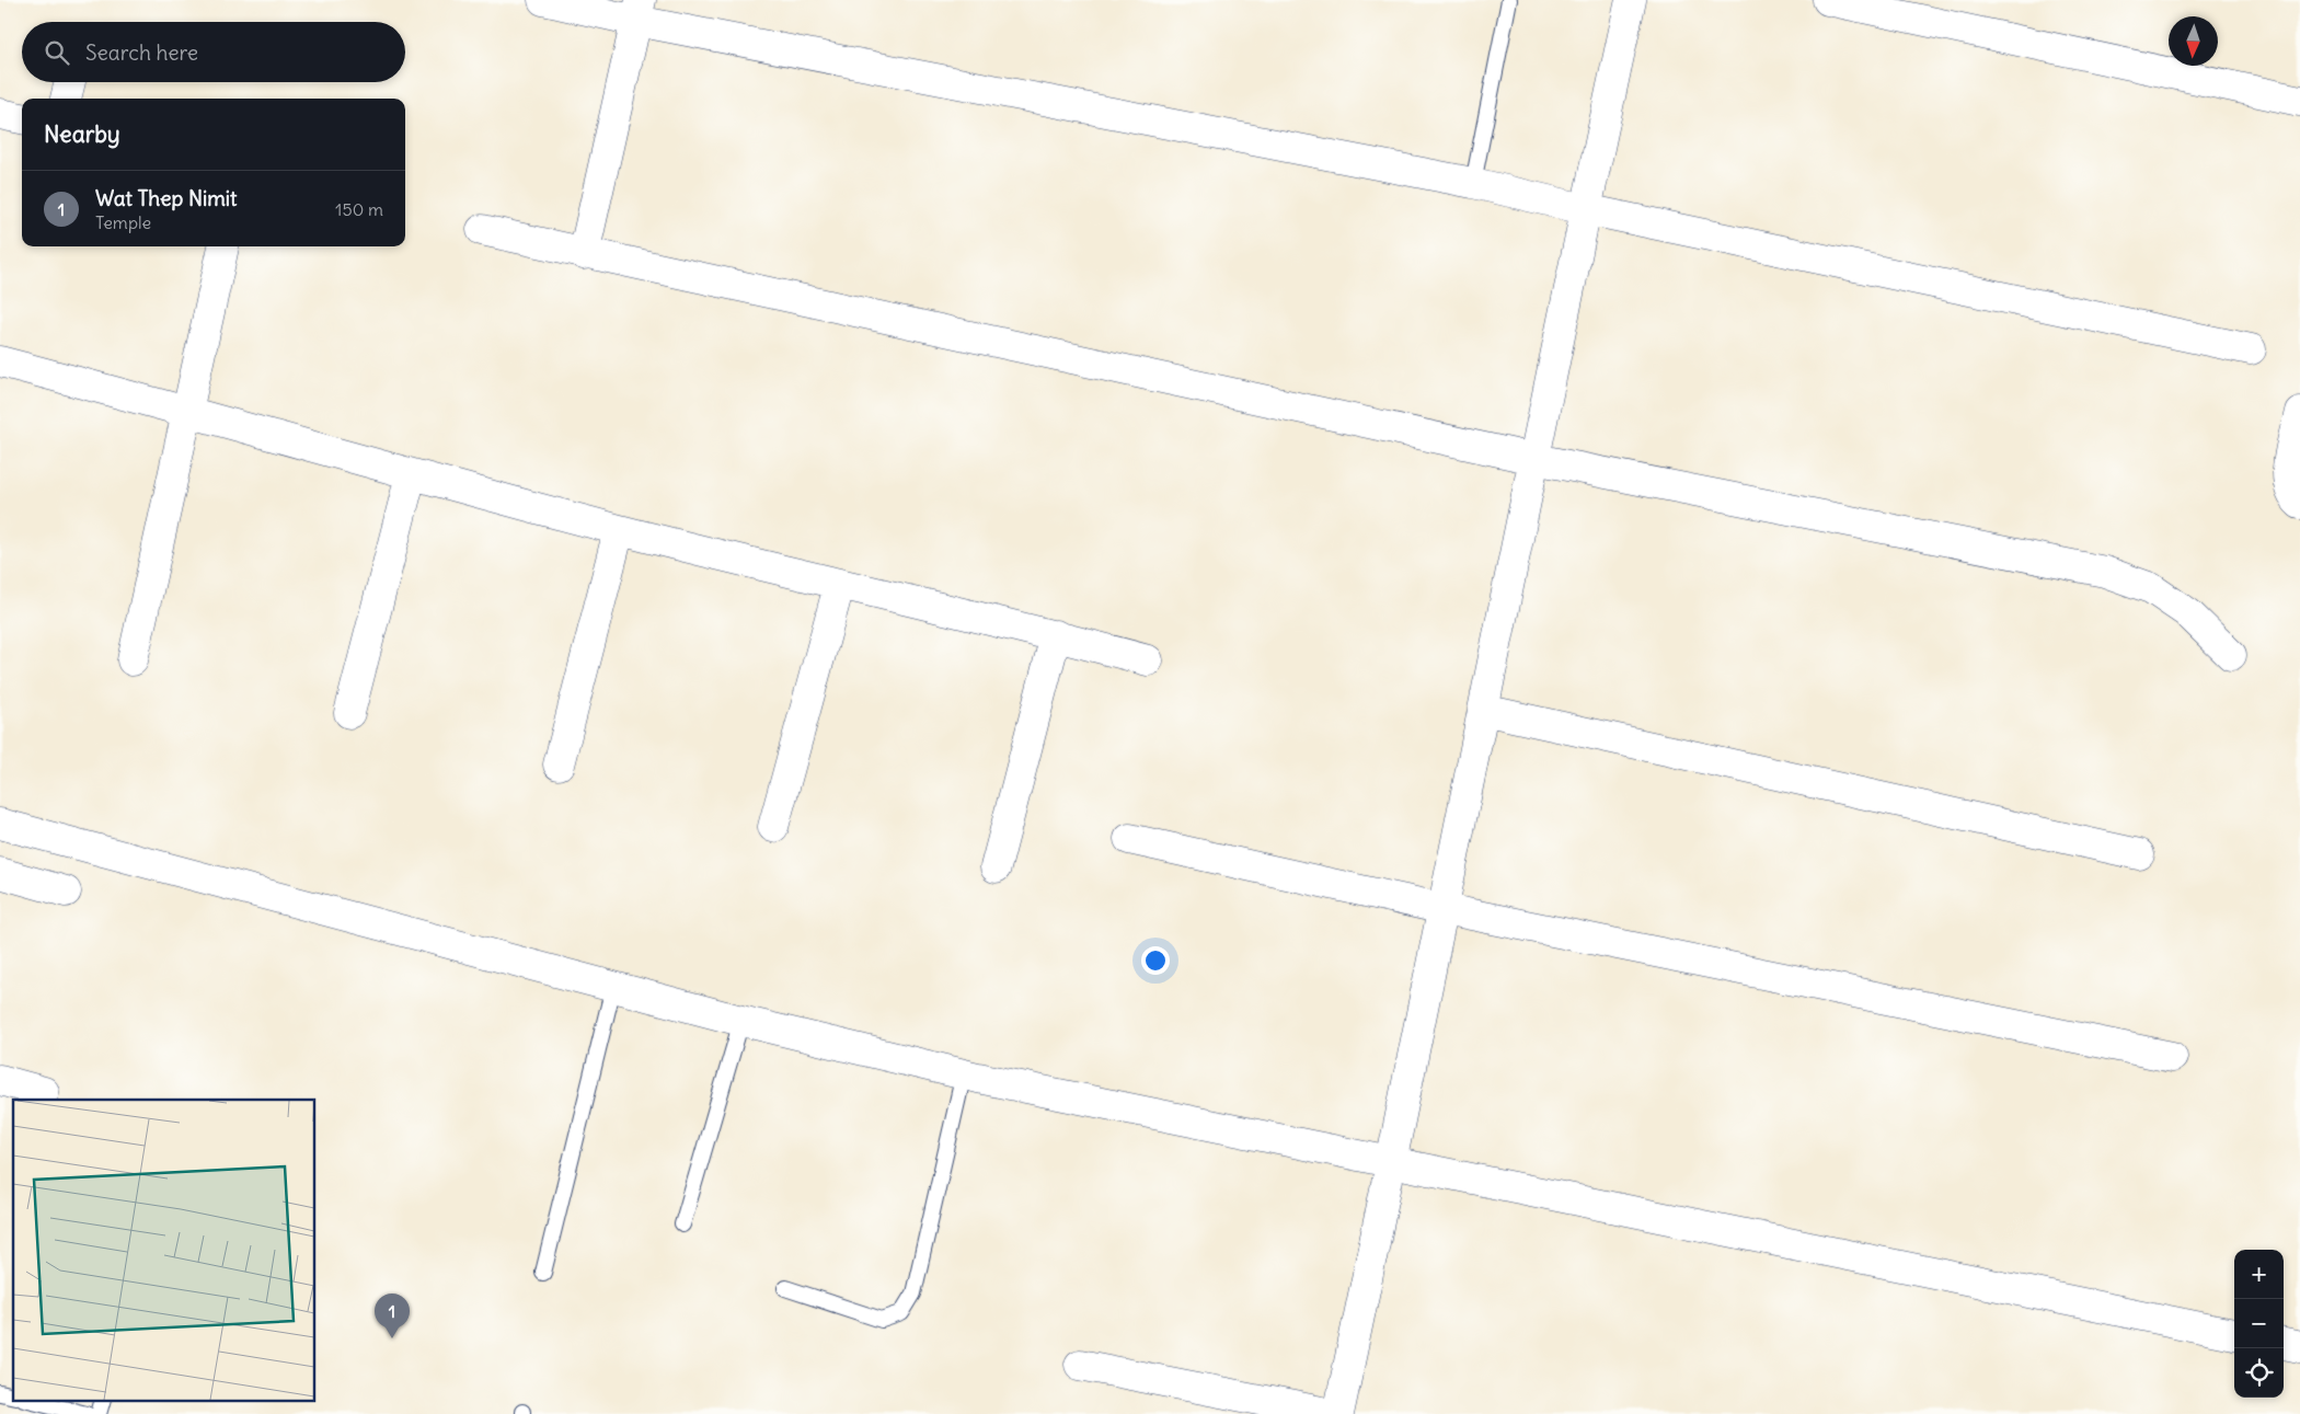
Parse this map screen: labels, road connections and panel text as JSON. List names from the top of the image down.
{
  "north": "bottom",
  "page": {
    "search": "Search here",
    "heading": "Nearby",
    "list": [
      {
        "mark": "1",
        "name": "Wat Thep Nimit",
        "note": "Temple",
        "value": "150 m"
      }
    ],
    "map_buttons": ["+", "−"],
    "pins": "1"
  }
}
